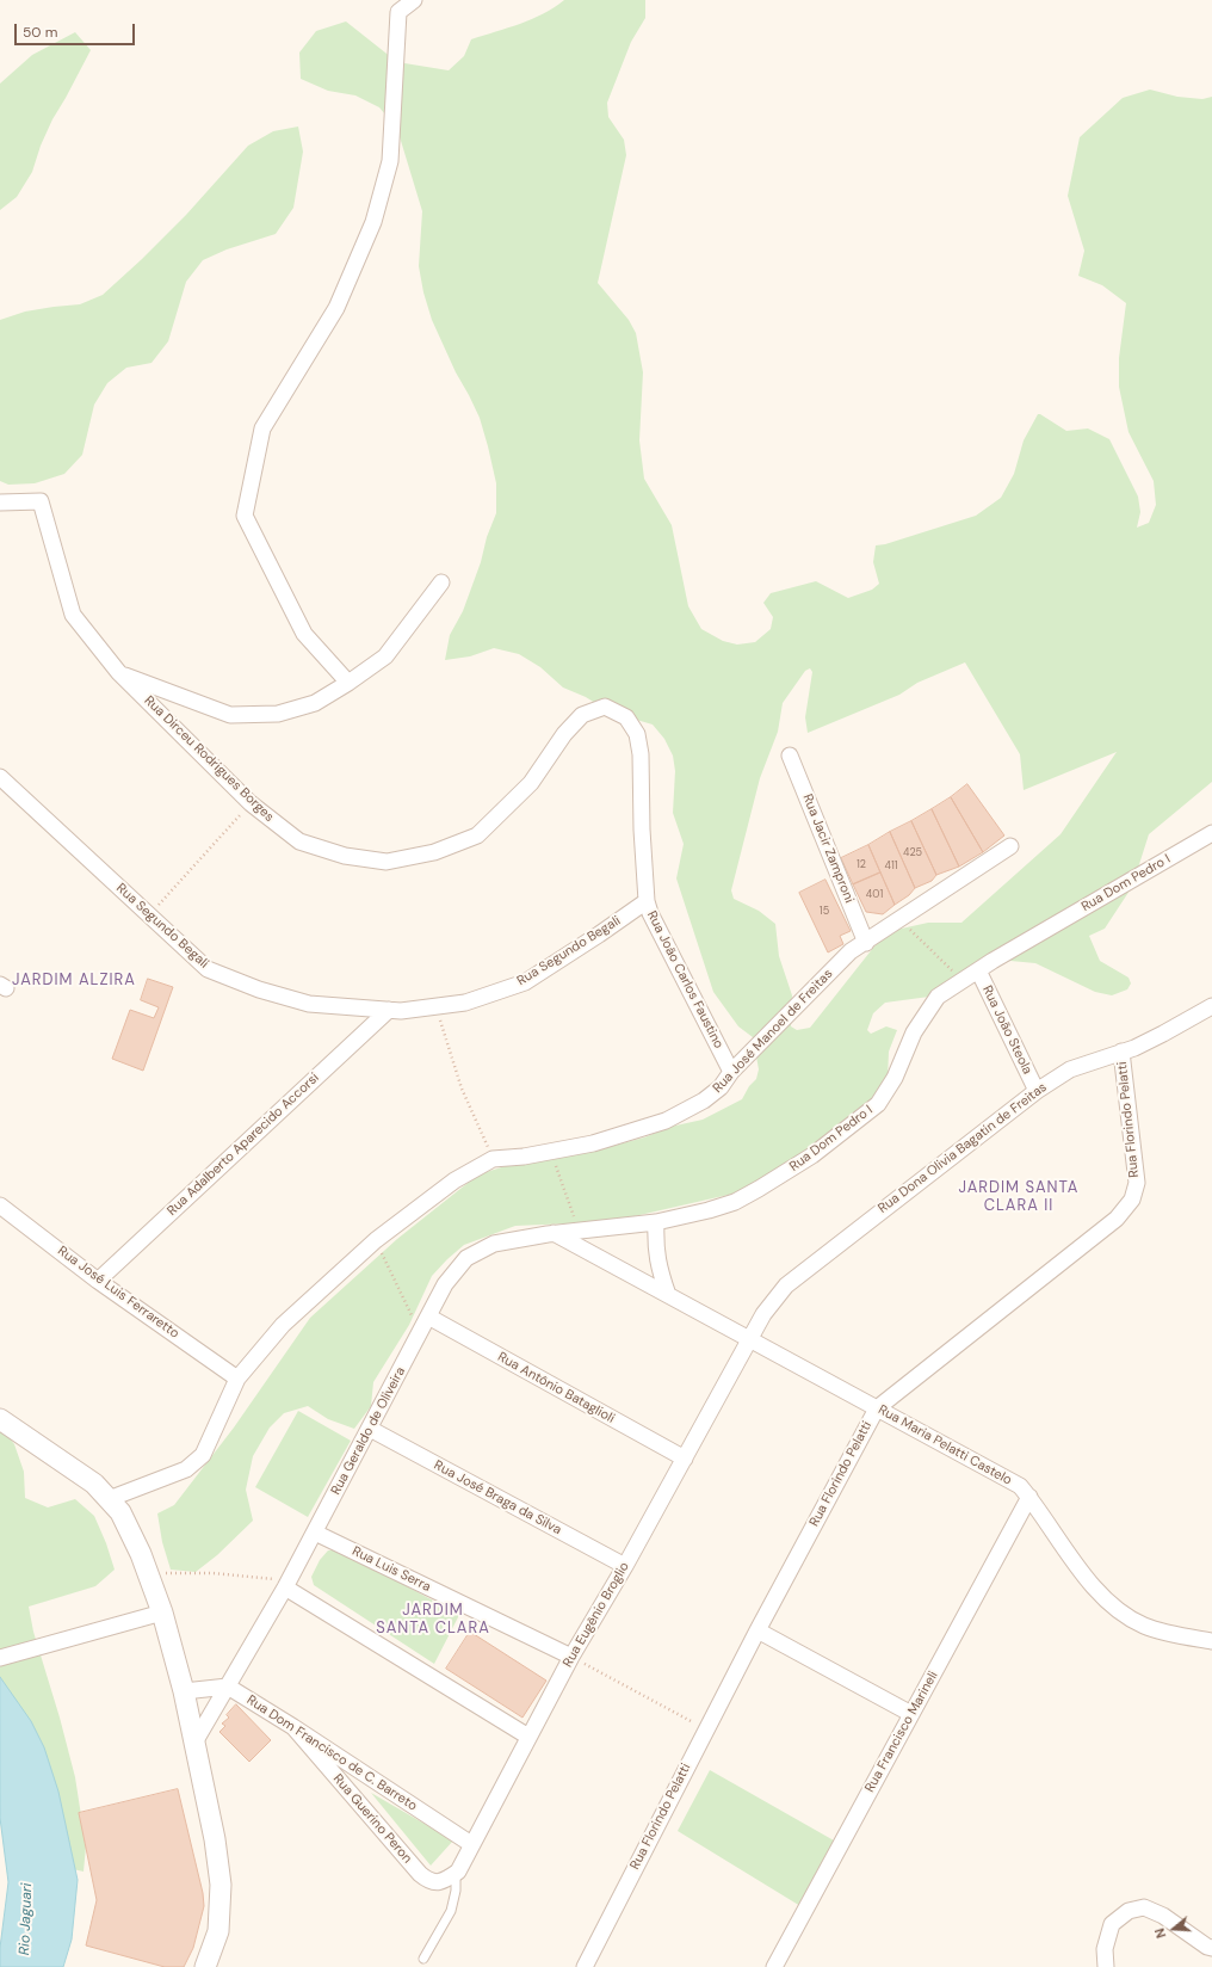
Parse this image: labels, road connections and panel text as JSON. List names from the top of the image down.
{
  "streets": {
    "street": [
      "Rua Dirceu Rodrigues Borges",
      "Rua Jacir Zamproni",
      "Rua Dom Pedro I",
      "Rua Segundo Begali",
      "Rua João Carlos Faustino",
      "Rua João Steola",
      "Rua José Manoel de Freitas",
      "Rua Florindo Pelatti",
      "Rua Adalberto Aparecido Accorsi",
      "Rua Dona Olivia Bagatin de Freitas",
      "Rua José Luis Ferraretto",
      "Rua Antônio Bataglioli",
      "Rua Geraldo de Oliveira",
      "Rua Maria Pelatti Castelo",
      "Rua José Braga da Silva",
      "Rua Luis Serra",
      "Rua Eugênio Broglio",
      "Rua Francisco Marineli",
      "Rua Dom Francisco de C. Barreto",
      "Rua Guerino Peron"
    ]
  },
  "crossings": [
    ["Rua Dirceu Rodrigues Borges", "Rua João Carlos Faustino"],
    ["Rua Jacir Zamproni", "Rua José Manoel de Freitas"],
    ["Rua Dom Pedro I", "Rua João Steola"],
    ["Rua Dom Pedro I", "Rua Geraldo de Oliveira"],
    ["Rua Dom Pedro I", "Rua Maria Pelatti Castelo"],
    ["Rua Segundo Begali", "Rua João Carlos Faustino"],
    ["Rua Segundo Begali", "Rua Adalberto Aparecido Accorsi"],
    ["Rua João Carlos Faustino", "Rua José Manoel de Freitas"],
    ["Rua João Steola", "Rua Dona Olivia Bagatin de Freitas"],
    ["Rua José Manoel de Freitas", "Rua José Luis Ferraretto"],
    ["Rua Florindo Pelatti", "Rua Dona Olivia Bagatin de Freitas"],
    ["Rua Florindo Pelatti", "Rua Maria Pelatti Castelo"],
    ["Rua Adalberto Aparecido Accorsi", "Rua José Luis Ferraretto"],
    ["Rua Dona Olivia Bagatin de Freitas", "Rua Maria Pelatti Castelo"],
    ["Rua Dona Olivia Bagatin de Freitas", "Rua Eugênio Broglio"],
    ["Rua Antônio Bataglioli", "Rua Geraldo de Oliveira"],
    ["Rua Antônio Bataglioli", "Rua Eugênio Broglio"],
    ["Rua Geraldo de Oliveira", "Rua Maria Pelatti Castelo"],
    ["Rua Geraldo de Oliveira", "Rua José Braga da Silva"],
    ["Rua Geraldo de Oliveira", "Rua Luis Serra"],
    ["Rua Geraldo de Oliveira", "Rua Dom Francisco de C. Barreto"],
    ["Rua Maria Pelatti Castelo", "Rua Eugênio Broglio"],
    ["Rua Maria Pelatti Castelo", "Rua Francisco Marineli"],
    ["Rua José Braga da Silva", "Rua Eugênio Broglio"],
    ["Rua Luis Serra", "Rua Eugênio Broglio"],
    ["Rua Eugênio Broglio", "Rua Dom Francisco de C. Barreto"],
    ["Rua Eugênio Broglio", "Rua Guerino Peron"],
    ["Rua Dom Francisco de C. Barreto", "Rua Guerino Peron"]
  ],
  "districts": ["JARDIM ALZIRA", "JARDIM SANTA CLARA II", "JARDIM SANTA CLARA"],
  "water": ["Rio Jaguari"],
  "house_numbers": [
    "425",
    "12",
    "411",
    "401",
    "15"
  ],
  "scale_bar": "50 m",
  "north": "left"
}
